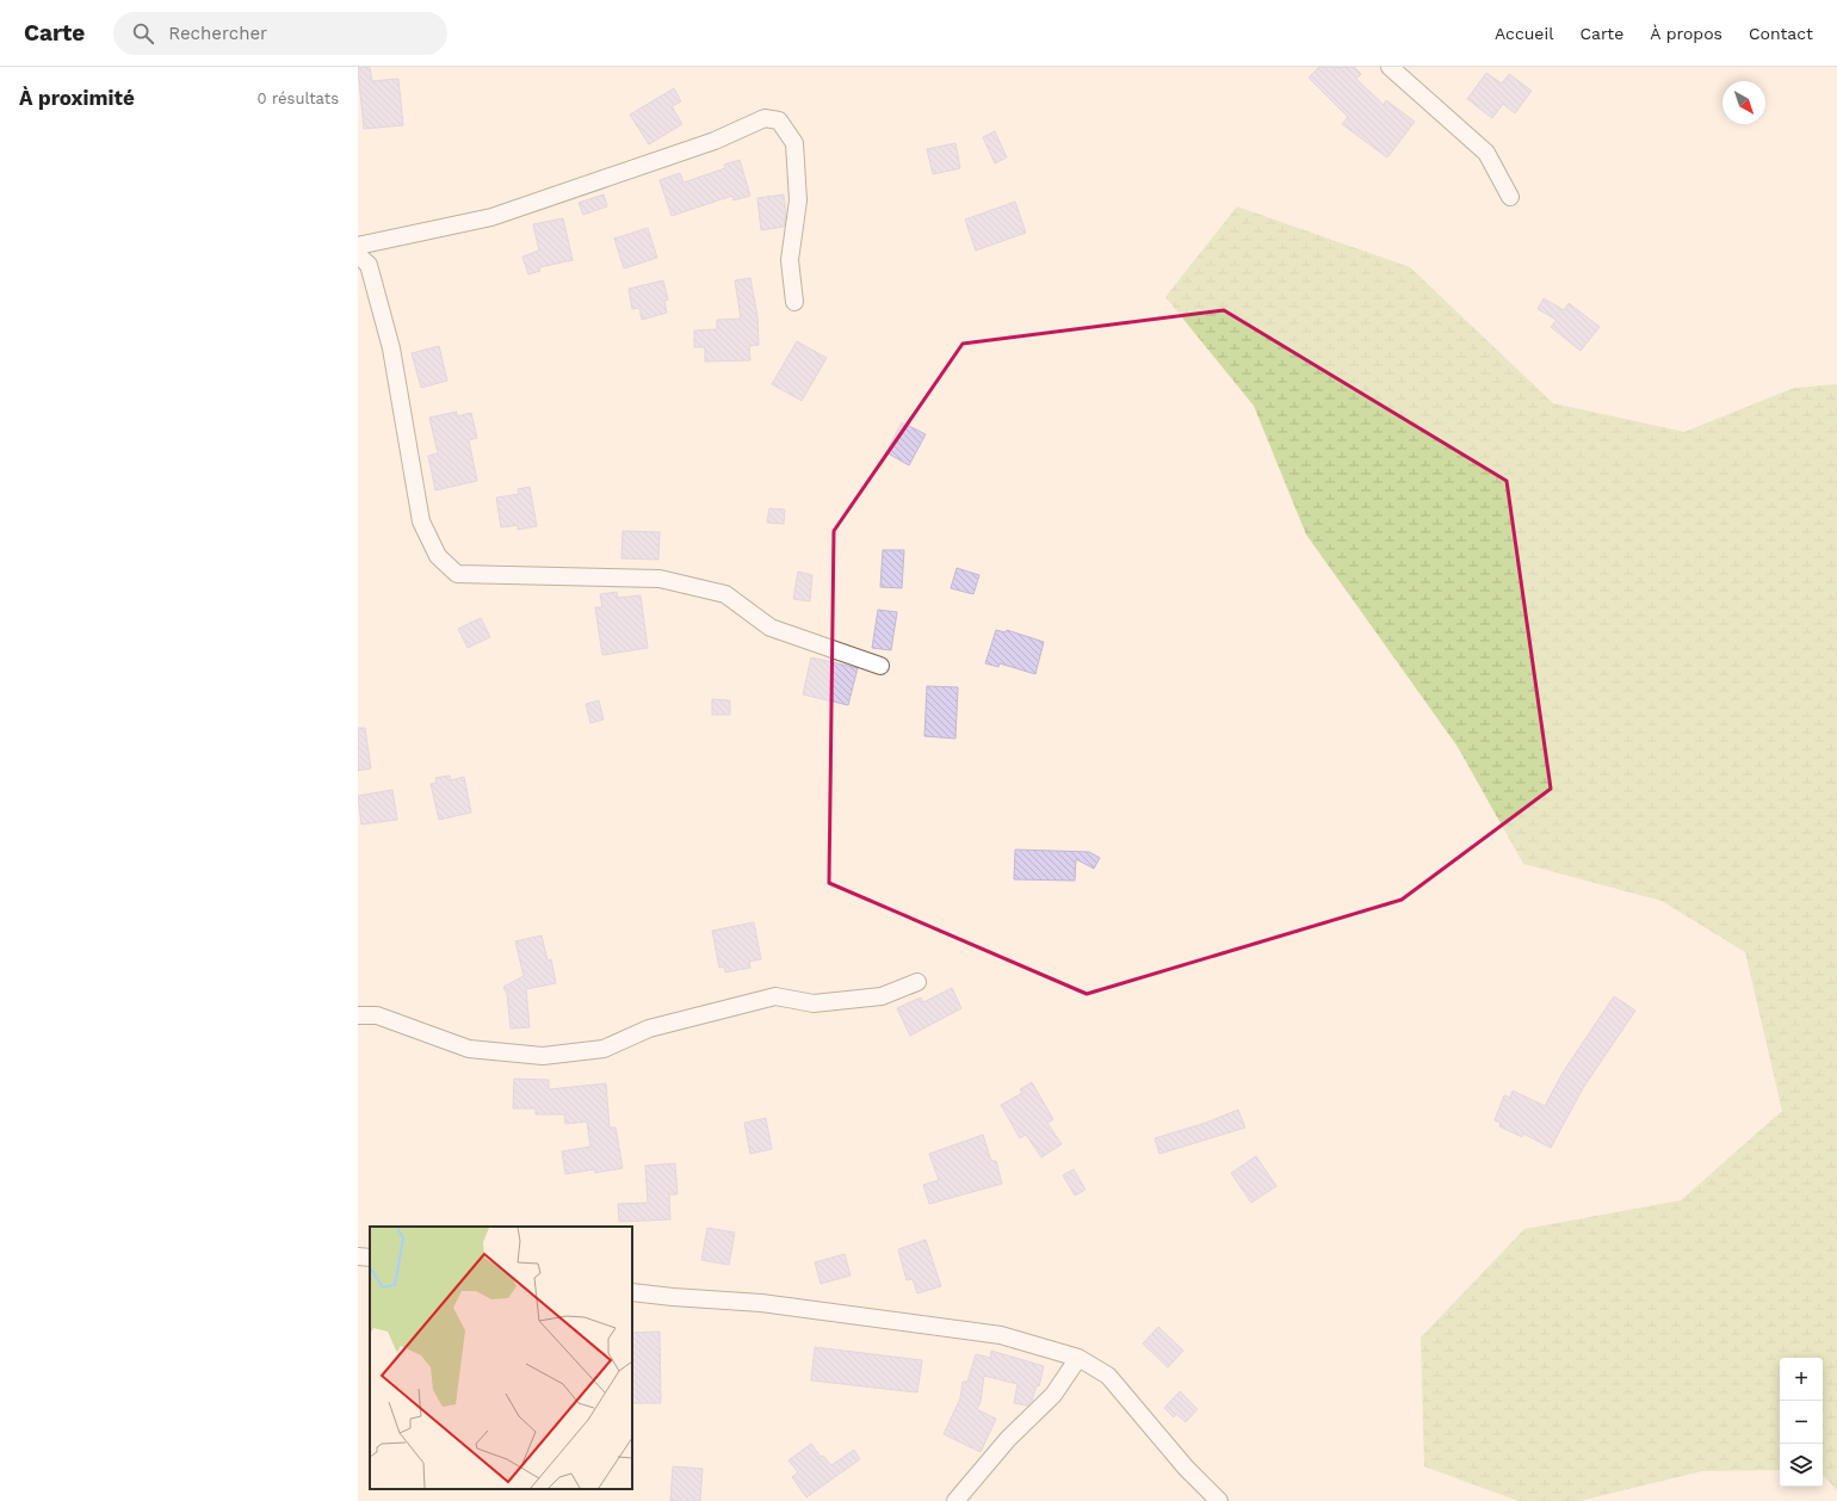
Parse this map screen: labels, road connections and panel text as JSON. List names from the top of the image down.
{
  "north": "bottom right",
  "page": {
    "header": "Carte",
    "search": "Rechercher",
    "nav": [
      "Accueil",
      "Carte",
      "À propos",
      "Contact"
    ],
    "heading": ["À proximité", "0 résultats"],
    "map_buttons": ["+", "−"]
  }
}
